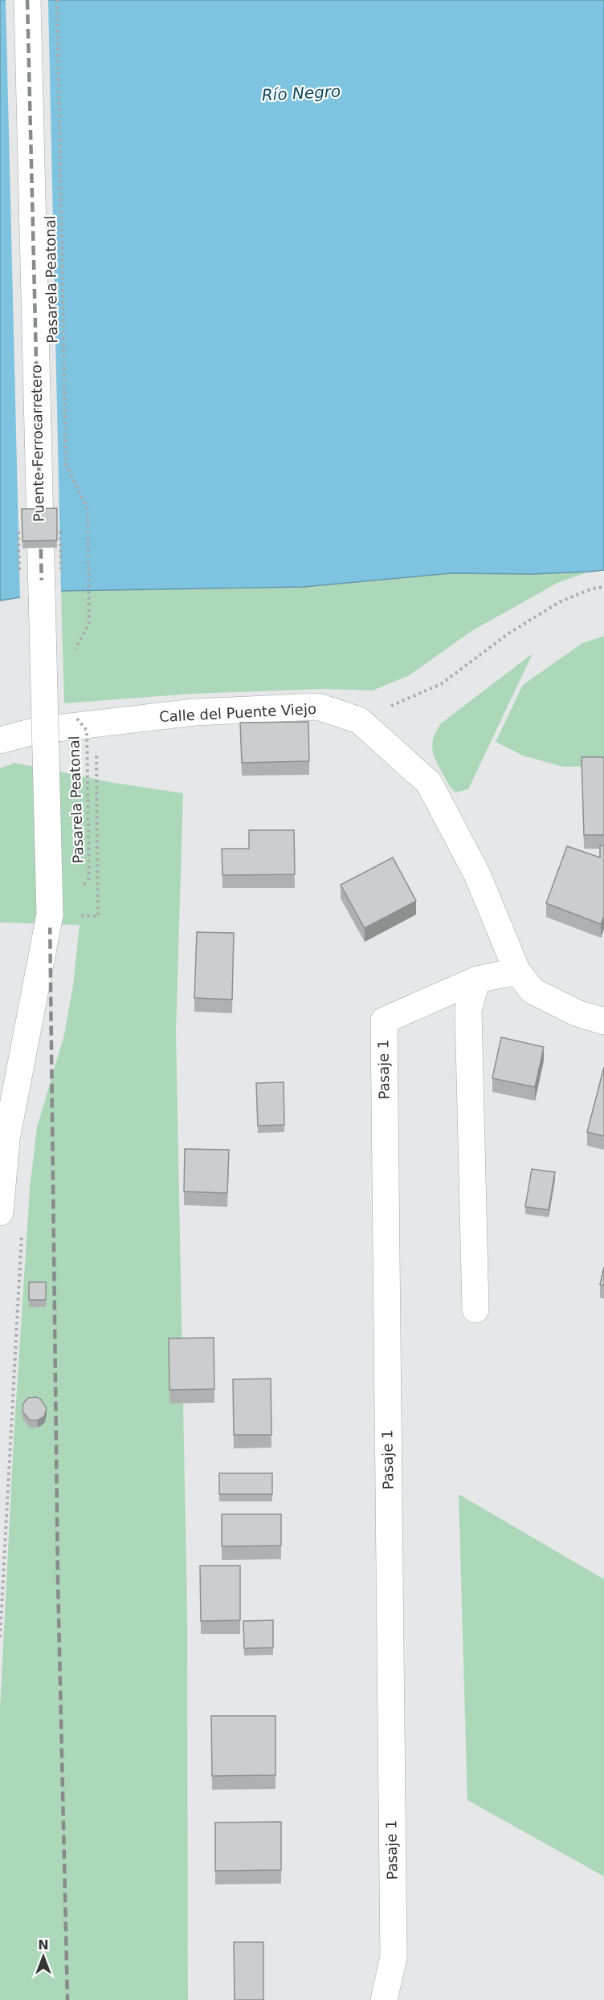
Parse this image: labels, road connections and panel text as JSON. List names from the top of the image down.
{
  "streets": {
    "main road": ["Puente Ferrocarretero", "Calle del Puente Viejo", "Pasaje 1"],
    "path": ["Pasarela Peatonal"]
  },
  "crossings": [
    ["Pasarela Peatonal", "Calle del Puente Viejo"]
  ],
  "water": ["Río Negro"],
  "north": "top"
}
